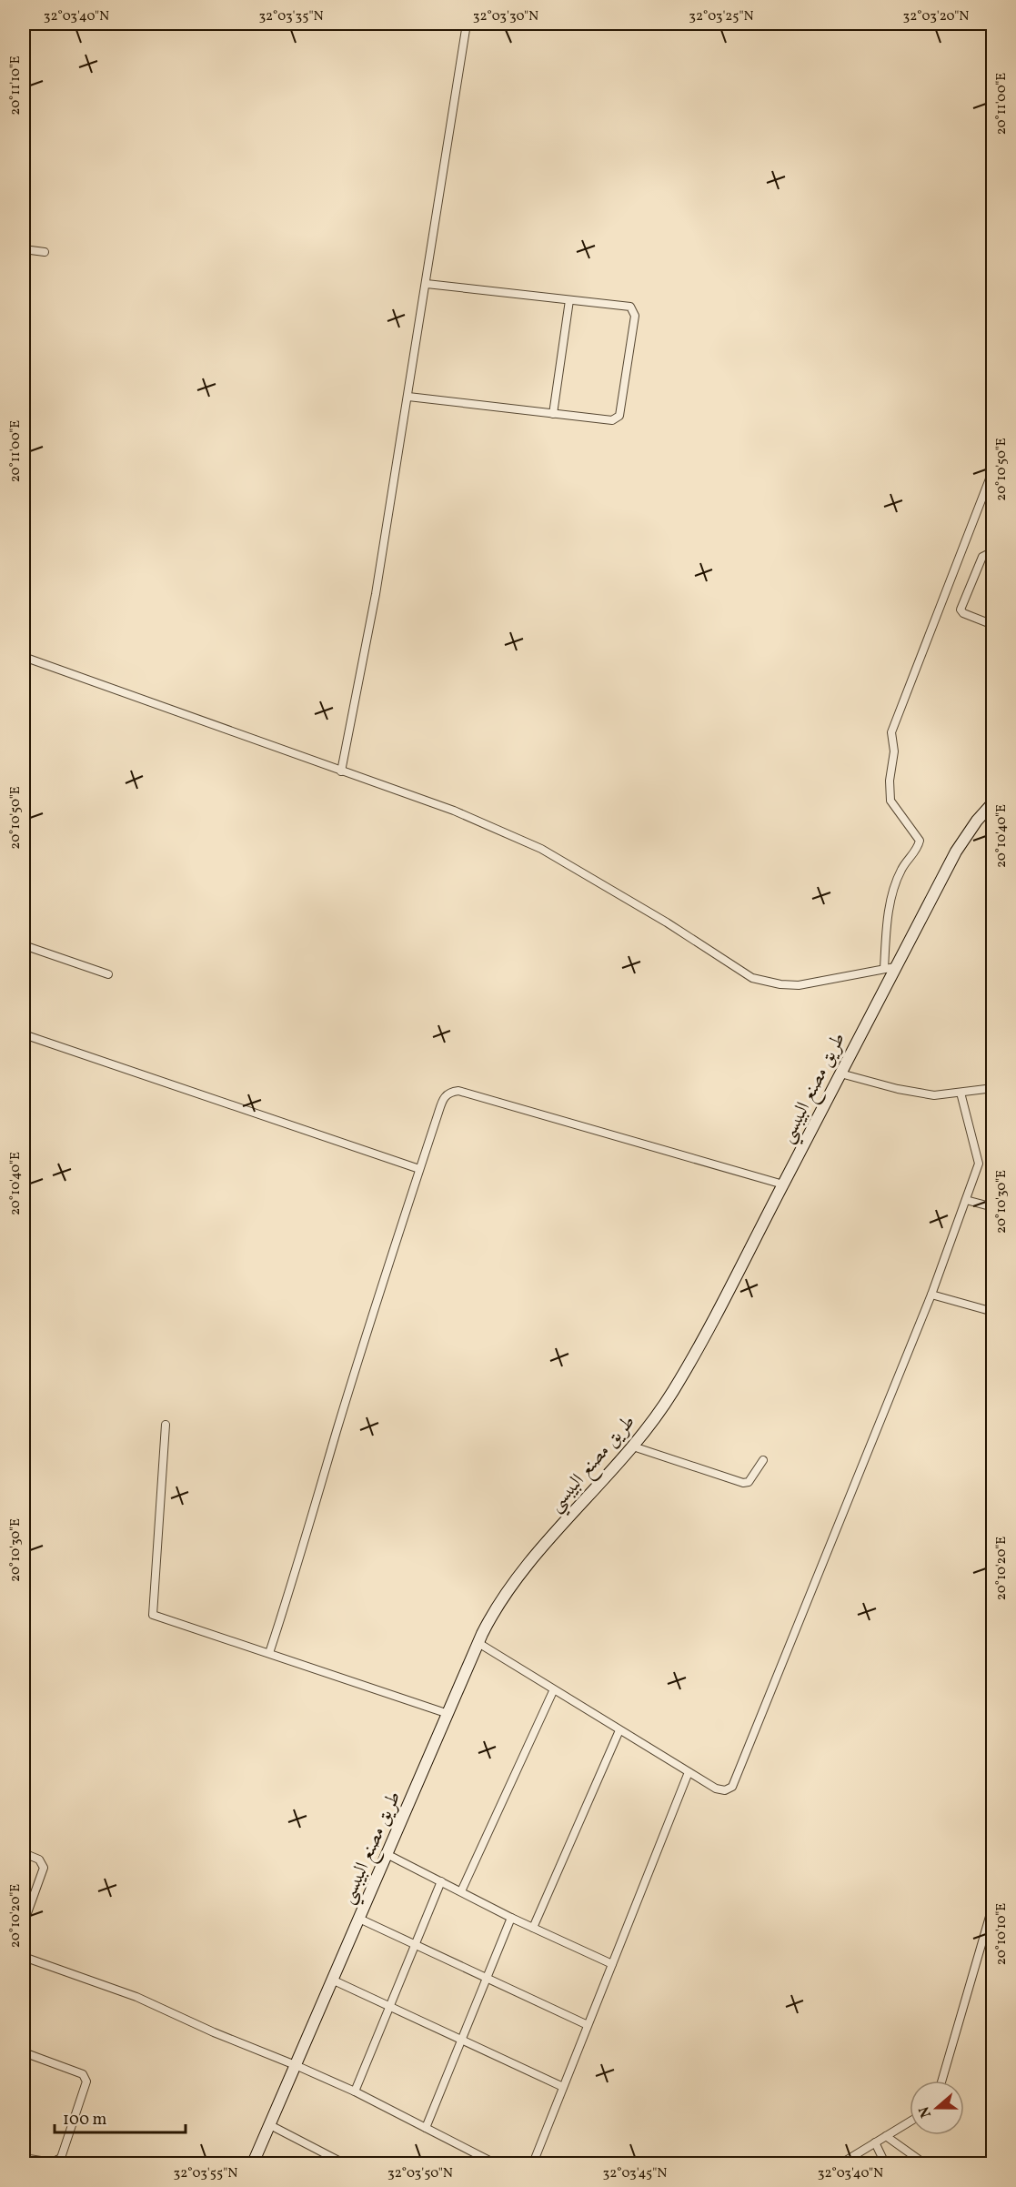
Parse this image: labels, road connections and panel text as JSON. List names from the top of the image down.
{
  "streets": {
    "main road": ["طريق مصنع البيبسي"]
  },
  "scale_bar": "100 m",
  "north": "left",
  "coordinates": [
    "32°03'40\"N",
    "32°03'35\"N",
    "32°03'30\"N",
    "32°03'25\"N",
    "32°03'20\"N",
    "20°11'10\"E",
    "20°11'00\"E",
    "20°10'50\"E",
    "20°10'40\"E",
    "20°10'30\"E",
    "20°10'20\"E",
    "20°10'10\"E",
    "32°03'55\"N",
    "32°03'50\"N",
    "32°03'45\"N"
  ]
}
